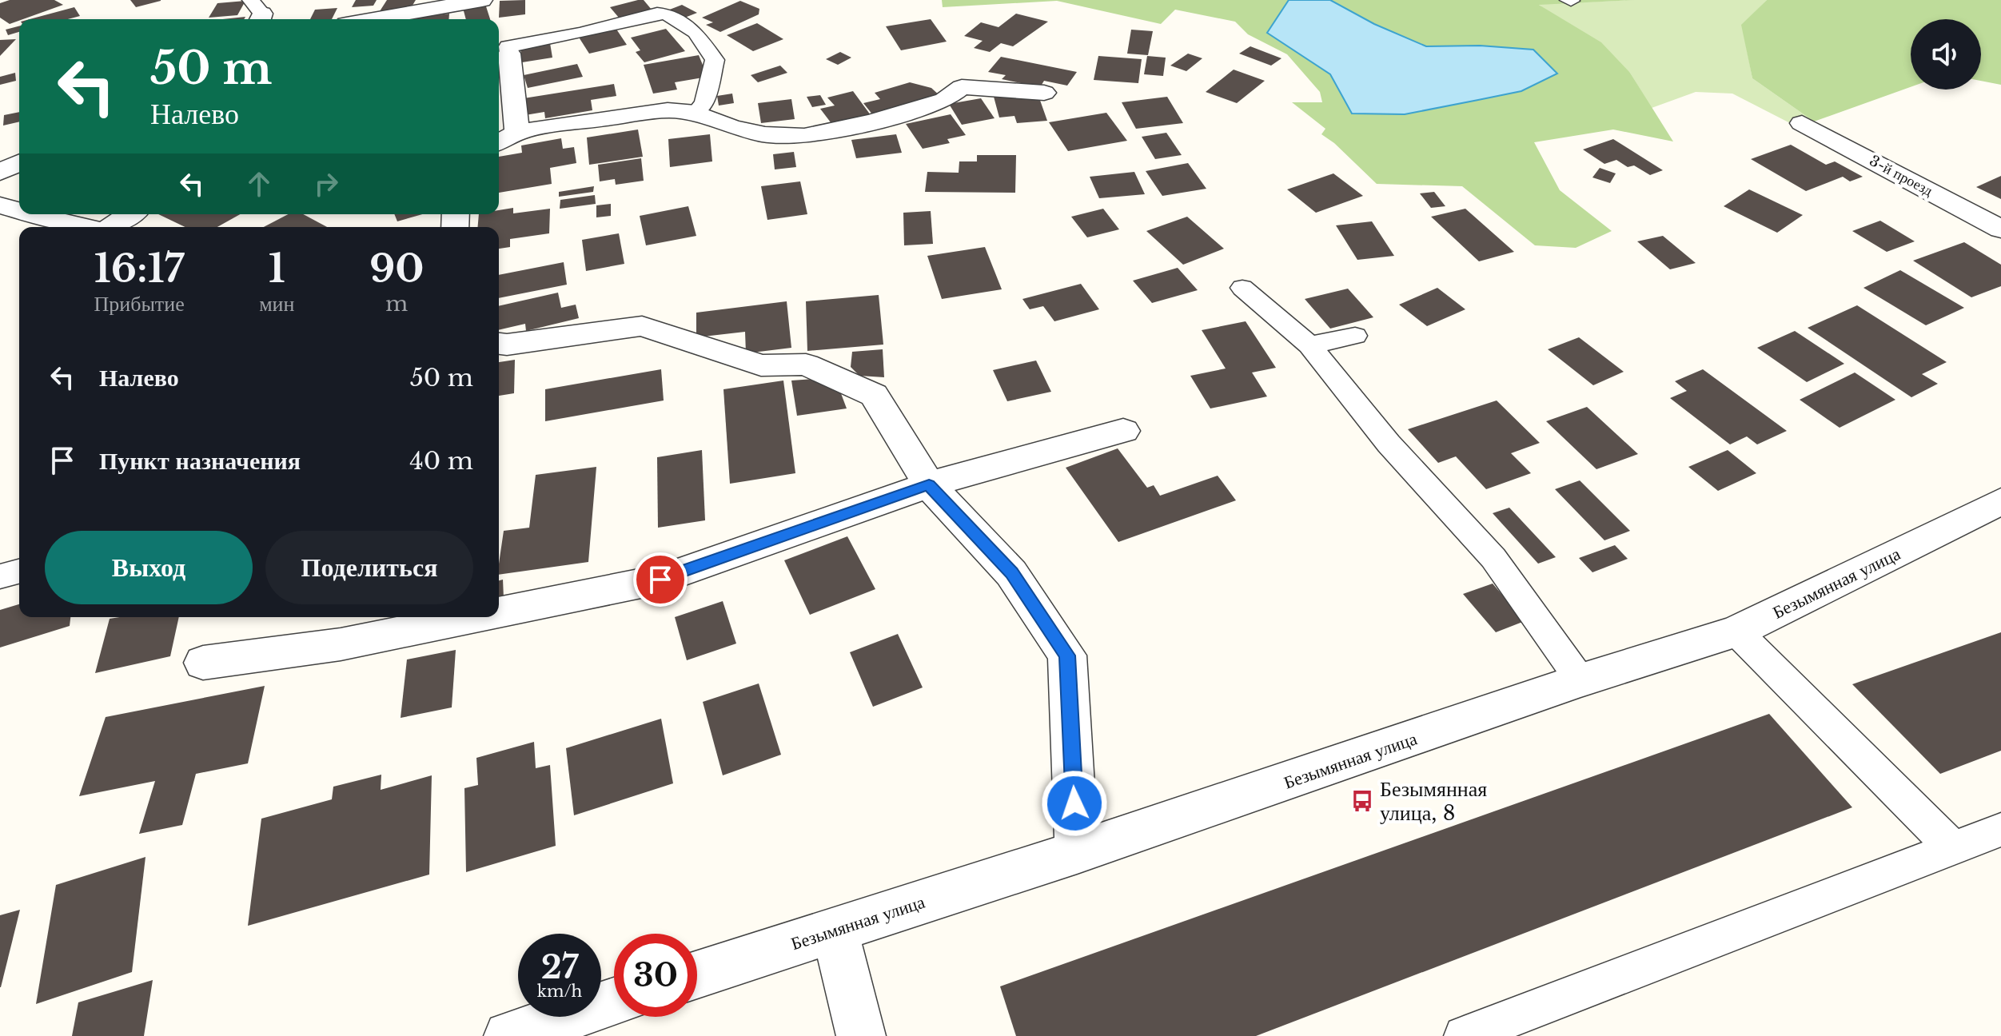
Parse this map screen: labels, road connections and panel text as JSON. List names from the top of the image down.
{
  "streets": {
    "street": ["3-й проезд", "Безымянная улица"]
  },
  "places": {
    "bus stop": ["Безымянная улица, 8"]
  },
  "page": {
    "turn": ["50 m", "Налево"],
    "eta": [
      "16:17",
      "Прибытие",
      "1",
      "мин",
      "90",
      "m"
    ],
    "list": [
      {
        "name": "Налево",
        "value": "50 m"
      },
      {
        "name": "Пункт назначения",
        "value": "40 m"
      }
    ],
    "buttons": ["Выход", "Поделиться"],
    "speed": "27 km/h",
    "limit": "30"
  }
}
